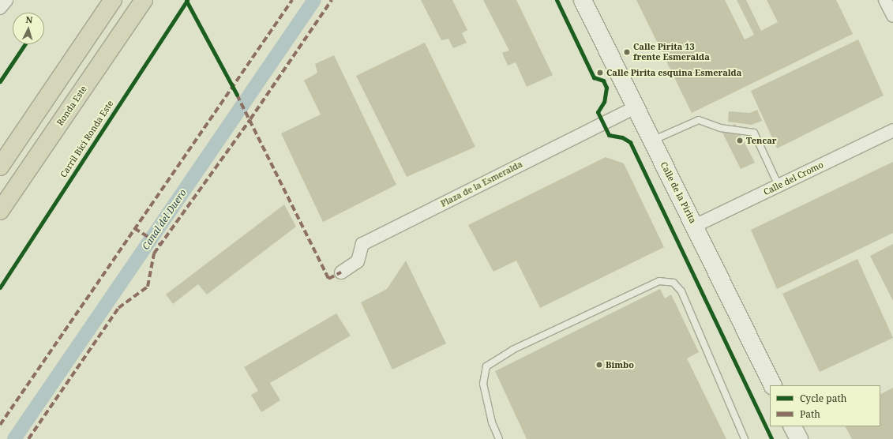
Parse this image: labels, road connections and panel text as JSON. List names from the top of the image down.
{
  "streets": {
    "highway": ["Ronda Este"],
    "street": ["Calle del Cromo", "Plaza de la Esmeralda", "Calle de la Pirita"],
    "cycle path": ["Carril Bici Ronda Este"]
  },
  "crossings": [
    ["Calle del Cromo", "Calle de la Pirita"],
    ["Plaza de la Esmeralda", "Calle de la Pirita"]
  ],
  "water": ["Canal del Duero"],
  "places": [
    "Calle Pirita 13 frente Esmeralda",
    "Calle Pirita esquina Esmeralda",
    "Tencar",
    "Bimbo"
  ],
  "legend": ["Cycle path", "Path"],
  "north": "top"
}
